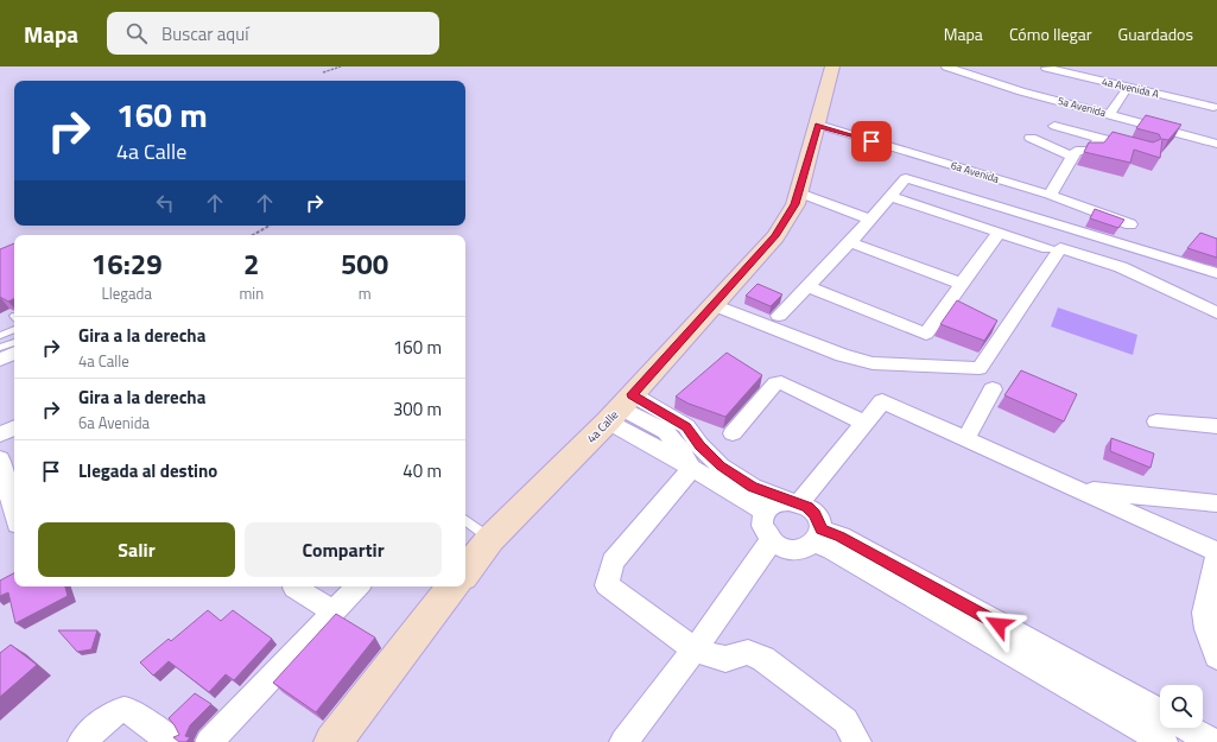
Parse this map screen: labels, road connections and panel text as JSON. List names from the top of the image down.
{
  "streets": {
    "main road": ["4a Calle"],
    "street": ["4a Avenida A", "5a Avenida", "6a Avenida"]
  },
  "crossings": [
    ["6a Avenida", "4a Calle"]
  ],
  "page": {
    "header": "Mapa",
    "search": "Buscar aquí",
    "nav": ["Mapa", "Cómo llegar", "Guardados"],
    "turn": ["160 m", "4a Calle"],
    "eta": [
      "16:29",
      "Llegada",
      "2",
      "min",
      "500",
      "m"
    ],
    "list": [
      {
        "name": "Gira a la derecha",
        "note": "4a Calle",
        "value": "160 m"
      },
      {
        "name": "Gira a la derecha",
        "note": "6a Avenida",
        "value": "300 m"
      },
      {
        "name": "Llegada al destino",
        "value": "40 m"
      }
    ],
    "buttons": ["Salir", "Compartir"]
  }
}
